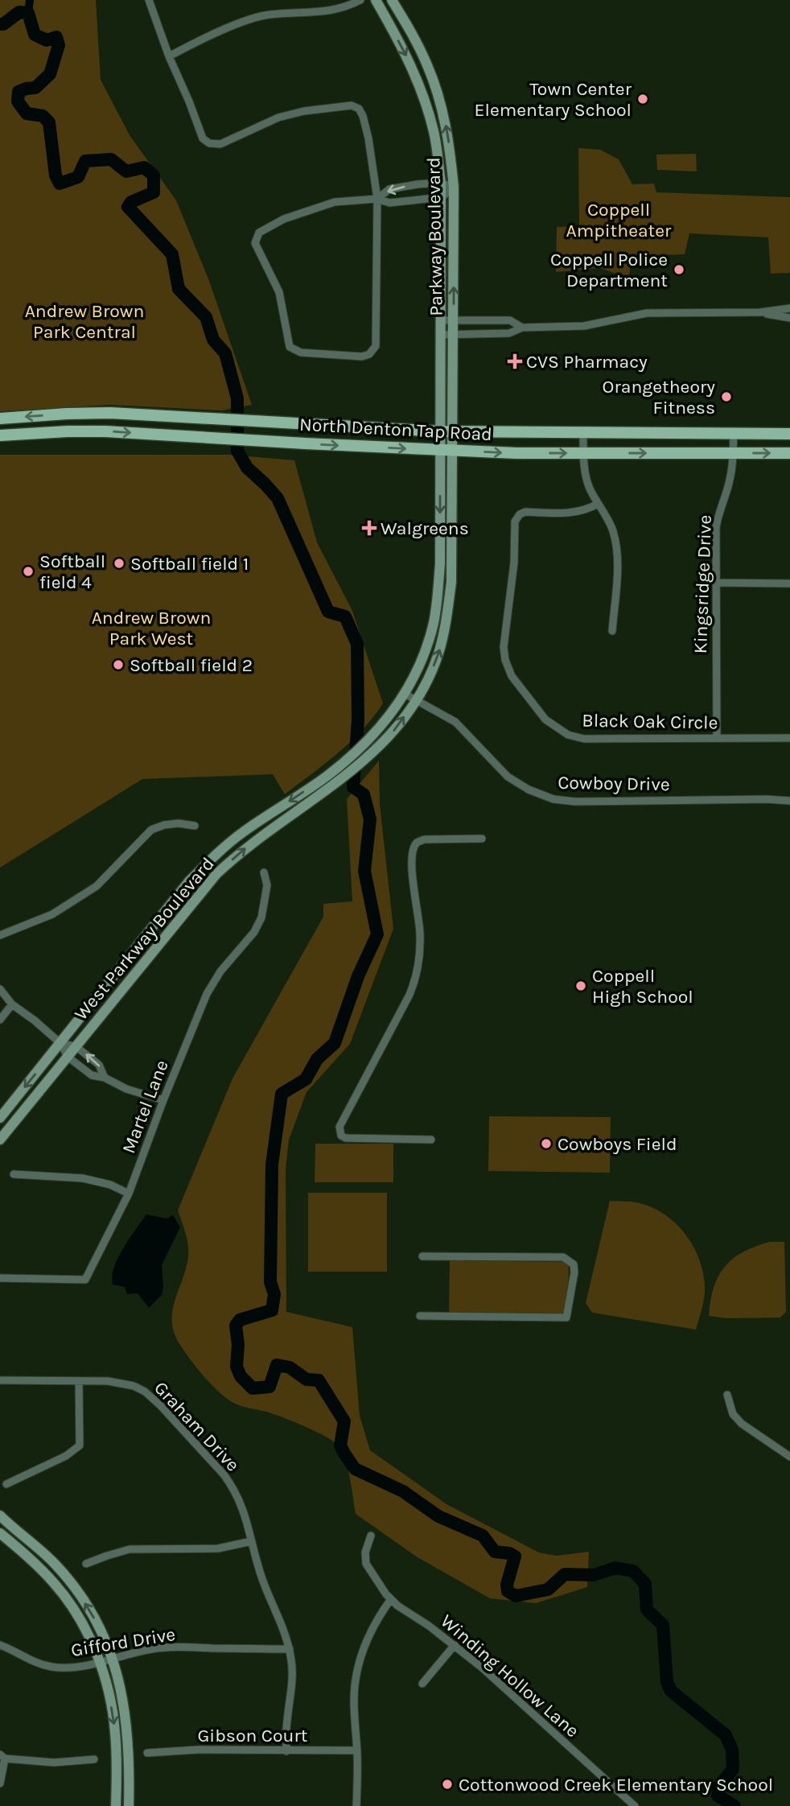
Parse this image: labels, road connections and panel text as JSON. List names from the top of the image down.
{
  "streets": {
    "main road": ["North Denton Tap Road"],
    "street": [
      "Parkway Boulevard",
      "Kingsridge Drive",
      "Black Oak Circle",
      "Cowboy Drive",
      "West Parkway Boulevard",
      "Martel Lane",
      "Graham Drive",
      "Gifford Drive",
      "Winding Hollow Lane",
      "Gibson Court"
    ]
  },
  "crossings": [
    ["Parkway Boulevard", "North Denton Tap Road"],
    ["Parkway Boulevard", "West Parkway Boulevard"],
    ["North Denton Tap Road", "Kingsridge Drive"],
    ["North Denton Tap Road", "West Parkway Boulevard"],
    ["Kingsridge Drive", "Black Oak Circle"],
    ["Cowboy Drive", "West Parkway Boulevard"],
    ["Graham Drive", "Gifford Drive"],
    ["Graham Drive", "Gibson Court"]
  ],
  "parks": ["Coppell Ampitheater", "Andrew Brown Park Central", "Andrew Brown Park West"],
  "places": {
    "other": [
      "Town Center Elementary School",
      "Coppell Police Department",
      "Orangetheory Fitness",
      "Softball field 1",
      "Softball field 4",
      "Softball field 2",
      "Coppell High School",
      "Cowboys Field",
      "Cottonwood Creek Elementary School"
    ],
    "health": ["CVS Pharmacy", "Walgreens"]
  }
}
